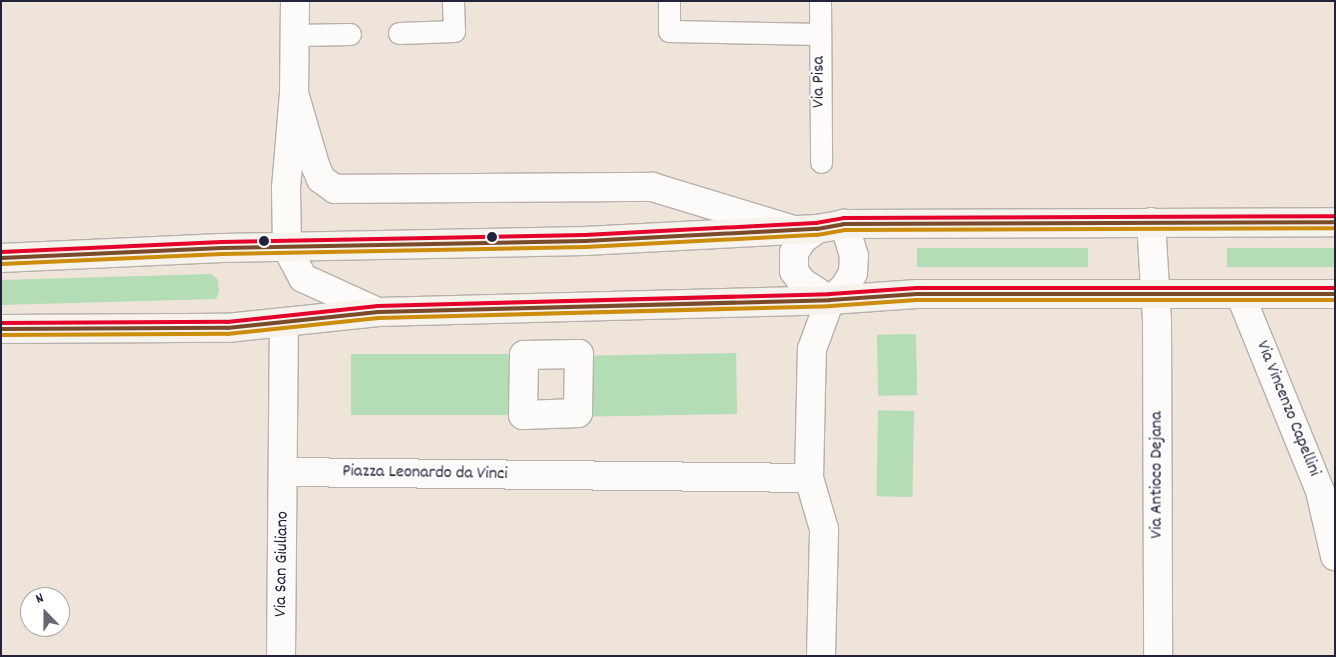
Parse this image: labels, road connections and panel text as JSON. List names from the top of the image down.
{
  "streets": {
    "street": [
      "Via Vincenzo Capellini",
      "Piazza Leonardo da Vinci",
      "Via Antioco Dejana",
      "Via San Giuliano"
    ],
    "lane": ["Via Pisa"]
  },
  "crossings": [
    ["Piazza Leonardo da Vinci", "Via San Giuliano"]
  ],
  "north": "top"
}
